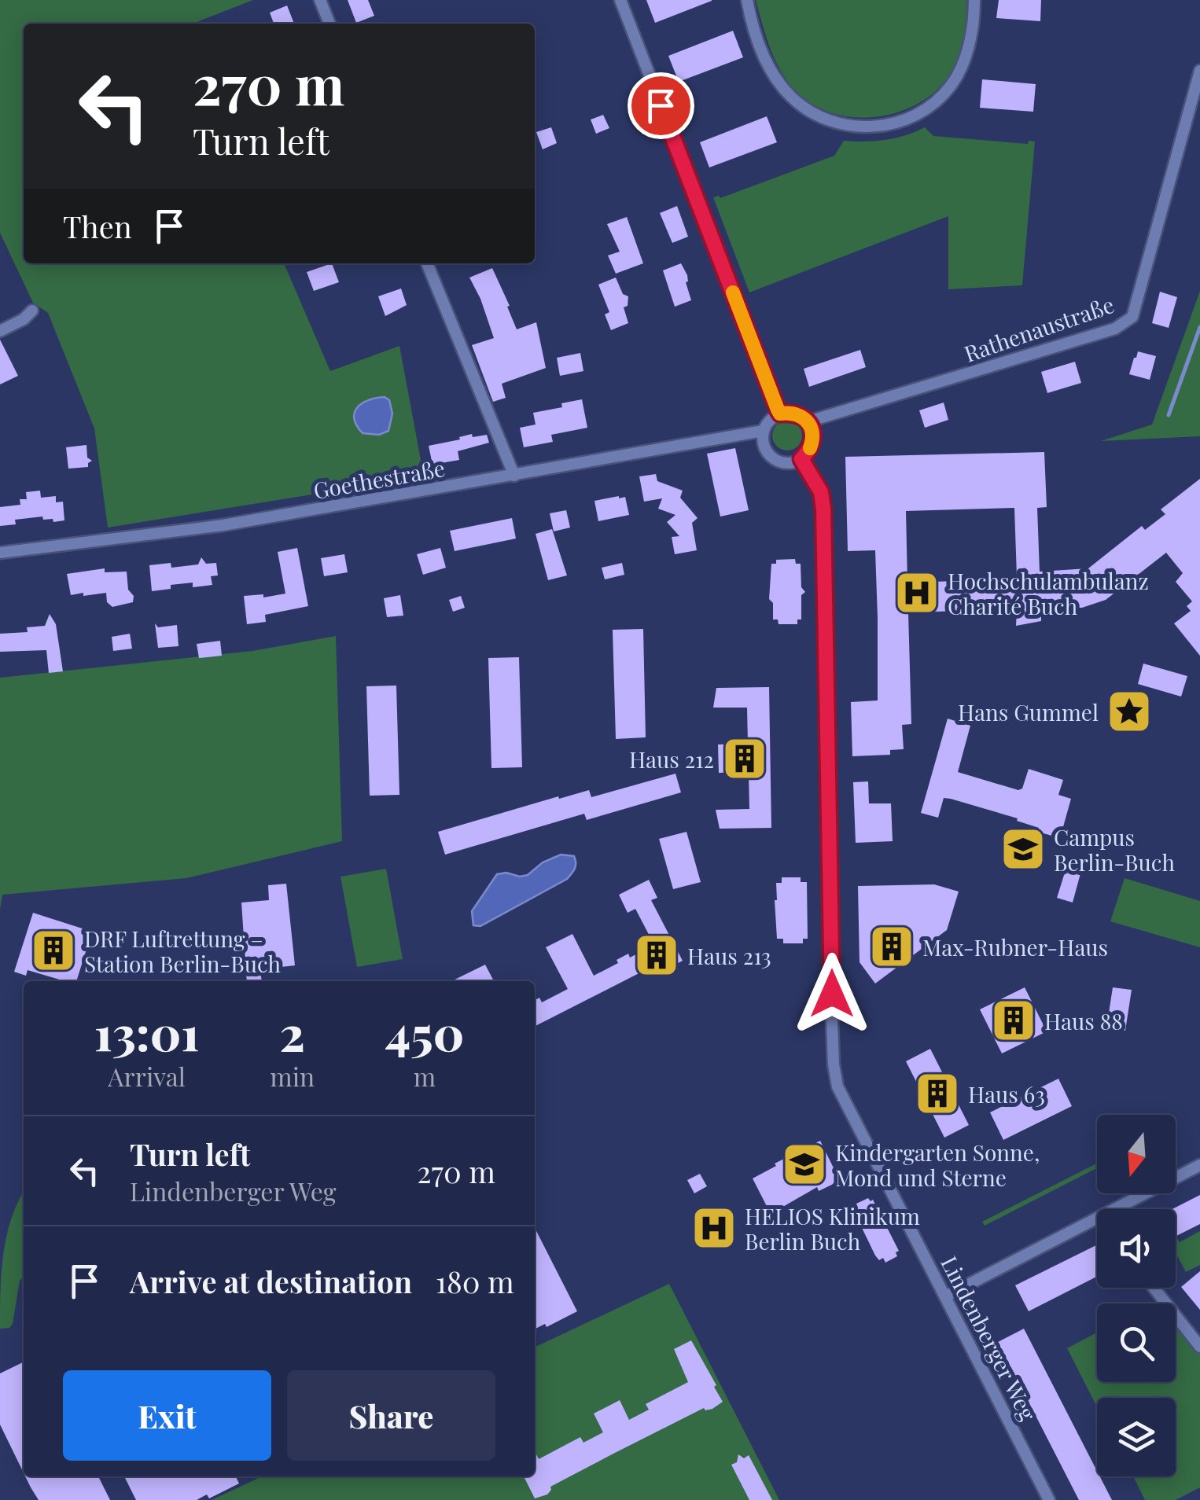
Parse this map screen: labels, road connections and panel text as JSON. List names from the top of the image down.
{
  "streets": {
    "street": ["Rathenaustraße", "Goethestraße", "Lindenberger Weg"]
  },
  "crossings": [
    ["Rathenaustraße", "Goethestraße"],
    ["Rathenaustraße", "Lindenberger Weg"],
    ["Goethestraße", "Lindenberger Weg"]
  ],
  "places": {
    "hospital": ["Hochschulambulanz Charité Buch", "HELIOS Klinikum Berlin Buch"],
    "place": ["Hans Gummel"],
    "building": [
      "Haus 212",
      "Max-Rubner-Haus",
      "DRF Luftrettung – Station Berlin-Buch",
      "Haus 213",
      "Haus 88",
      "Haus 63"
    ],
    "school or university": ["Campus Berlin-Buch", "Kindergarten Sonne, Mond und Sterne"]
  },
  "north": "bottom",
  "page": {
    "turn": ["270 m", "Turn left"],
    "then": "Then",
    "eta": [
      "13:01",
      "Arrival",
      "2",
      "min",
      "450",
      "m"
    ],
    "list": [
      {
        "name": "Turn left",
        "note": "Lindenberger Weg",
        "value": "270 m"
      },
      {
        "name": "Arrive at destination",
        "value": "180 m"
      }
    ],
    "buttons": ["Exit", "Share"]
  }
}
